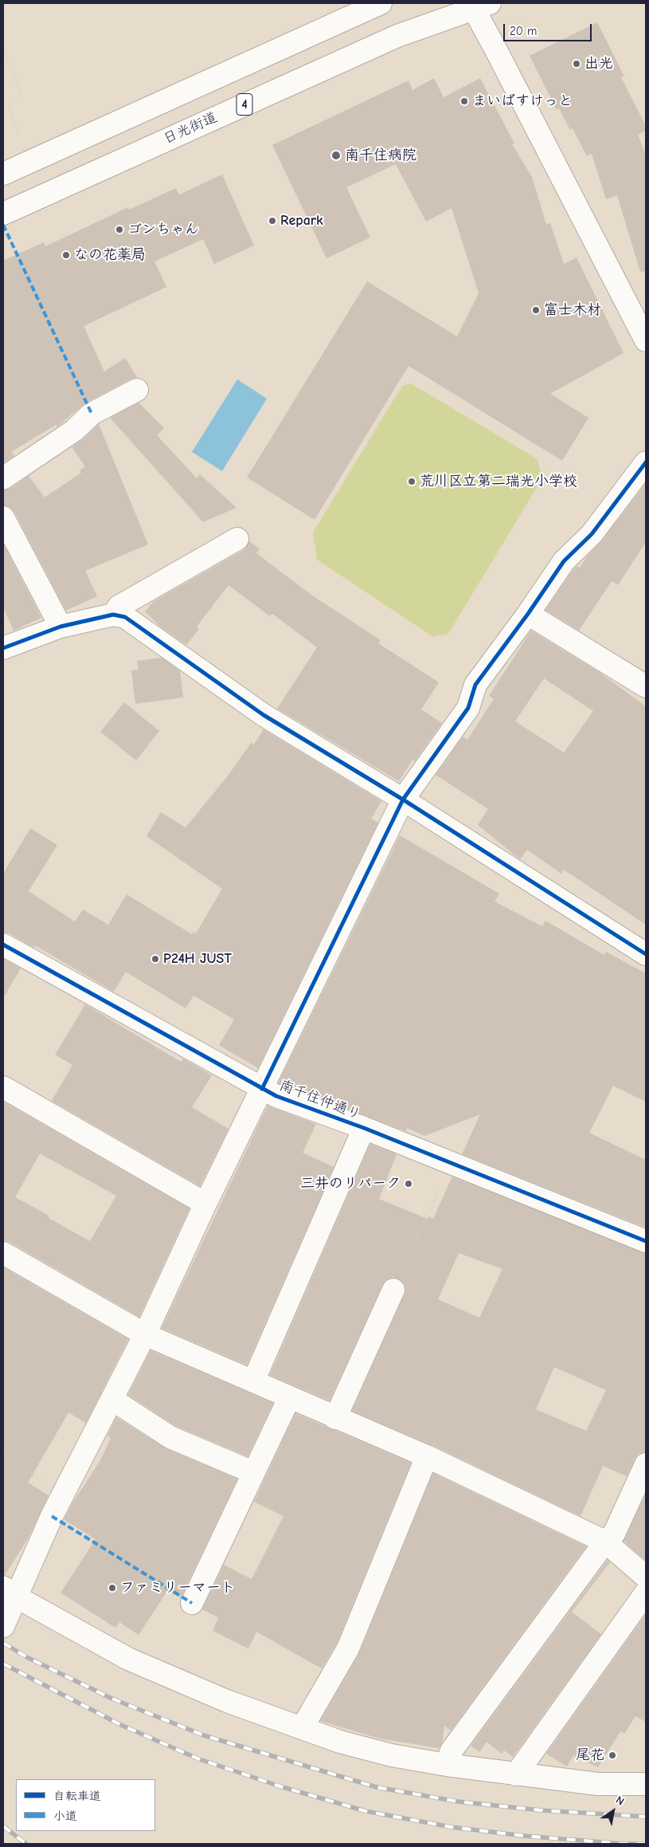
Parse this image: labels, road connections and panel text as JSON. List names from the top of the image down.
{
  "streets": {
    "main road": ["4", "日光街道", "南千住仲通り"]
  },
  "places": [
    "出光",
    "まいばすけっと",
    "南千住病院",
    "Repark",
    "ゴンちゃん",
    "なの花薬局",
    "富士木材",
    "荒川区立第二瑞光小学校",
    "P24H JUST",
    "三井のリパーク",
    "ファミリーマート",
    "尾花"
  ],
  "legend": ["自転車道", "小道"],
  "scale_bar": "20 m",
  "north": "top right"
}
